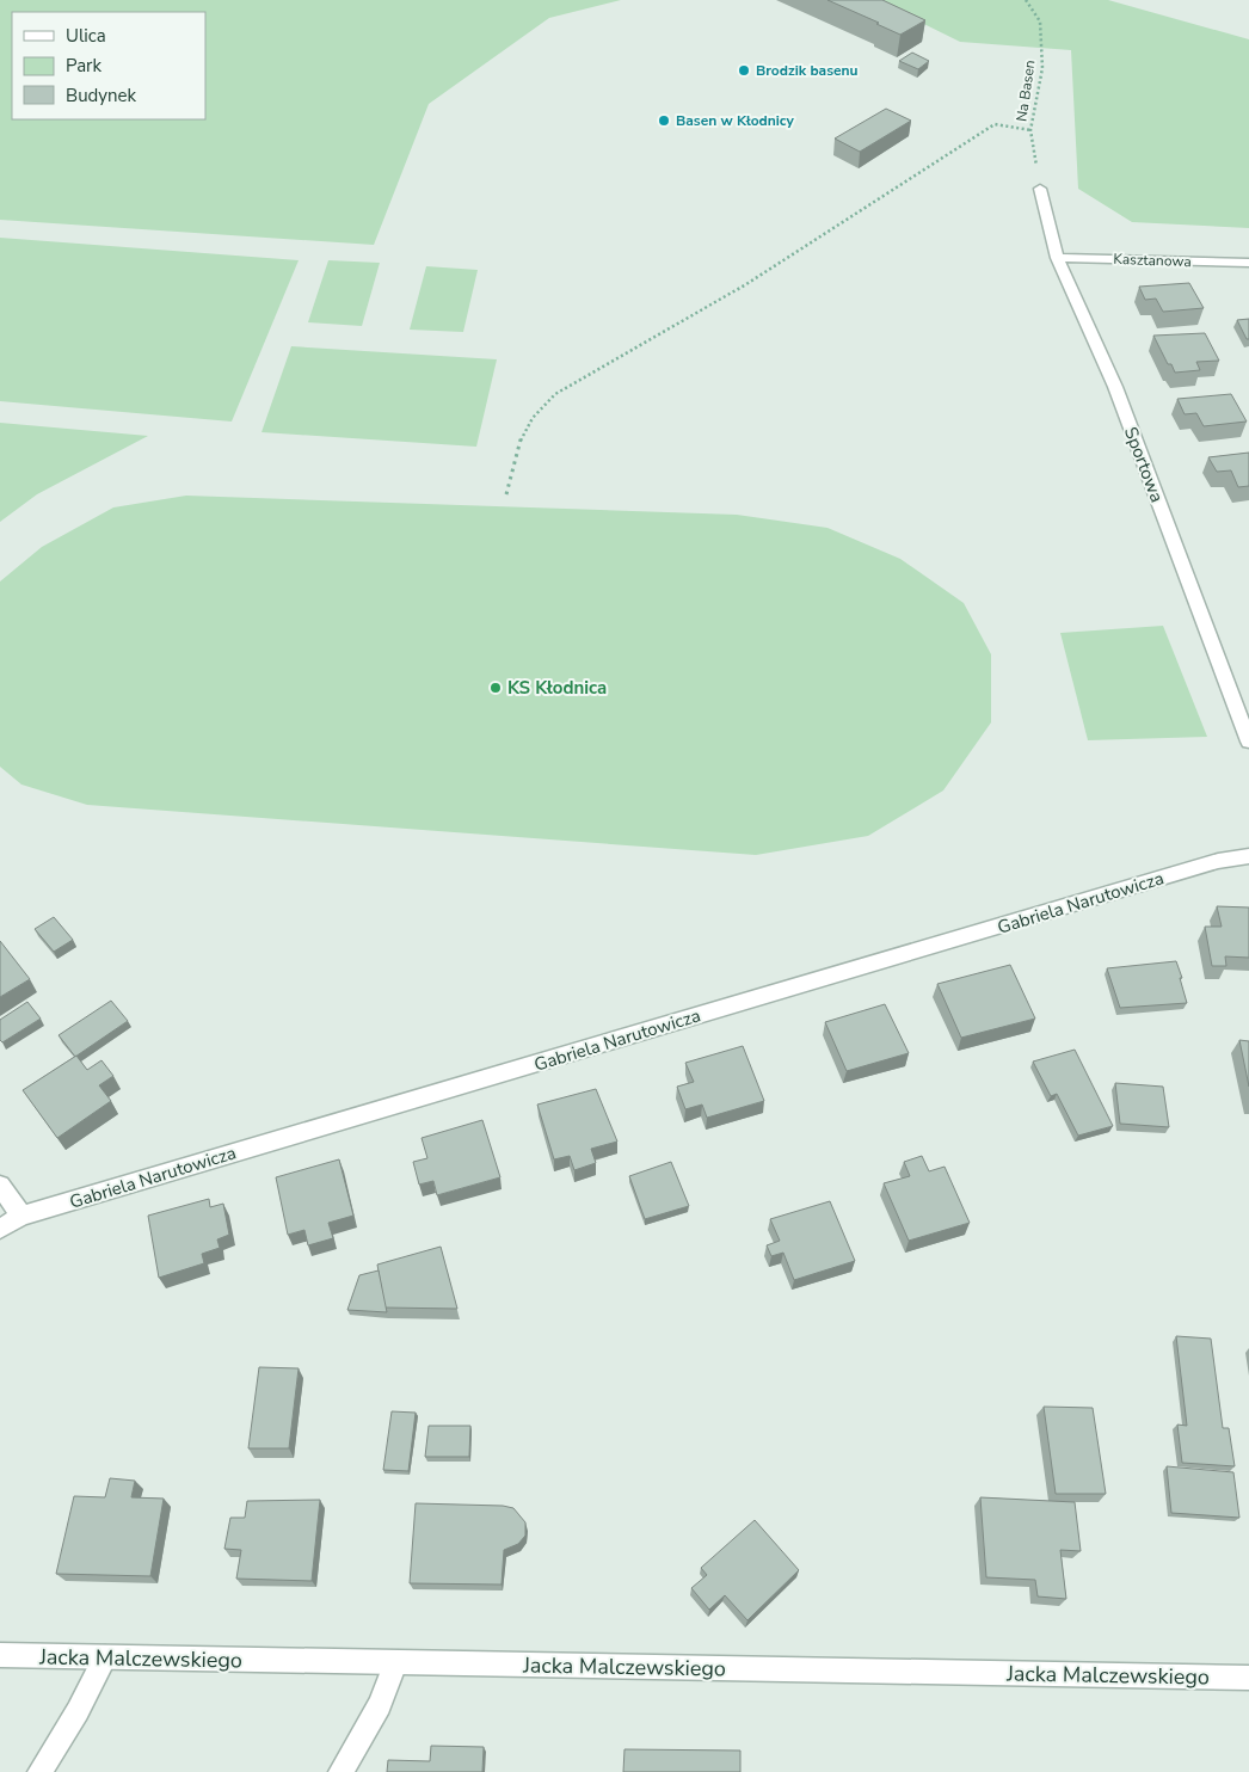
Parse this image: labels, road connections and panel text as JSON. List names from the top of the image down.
{
  "streets": {
    "street": [
      "Kasztanowa",
      "Sportowa",
      "Gabriela Narutowicza",
      "Jacka Malczewskiego"
    ],
    "path": ["Na Basen"]
  },
  "crossings": [
    ["Na Basen", "Sportowa"],
    ["Kasztanowa", "Sportowa"]
  ],
  "places": ["Brodzik basenu", "Basen w Kłodnicy", "KS Kłodnica"],
  "legend": ["Ulica", "Park", "Budynek"]
}
